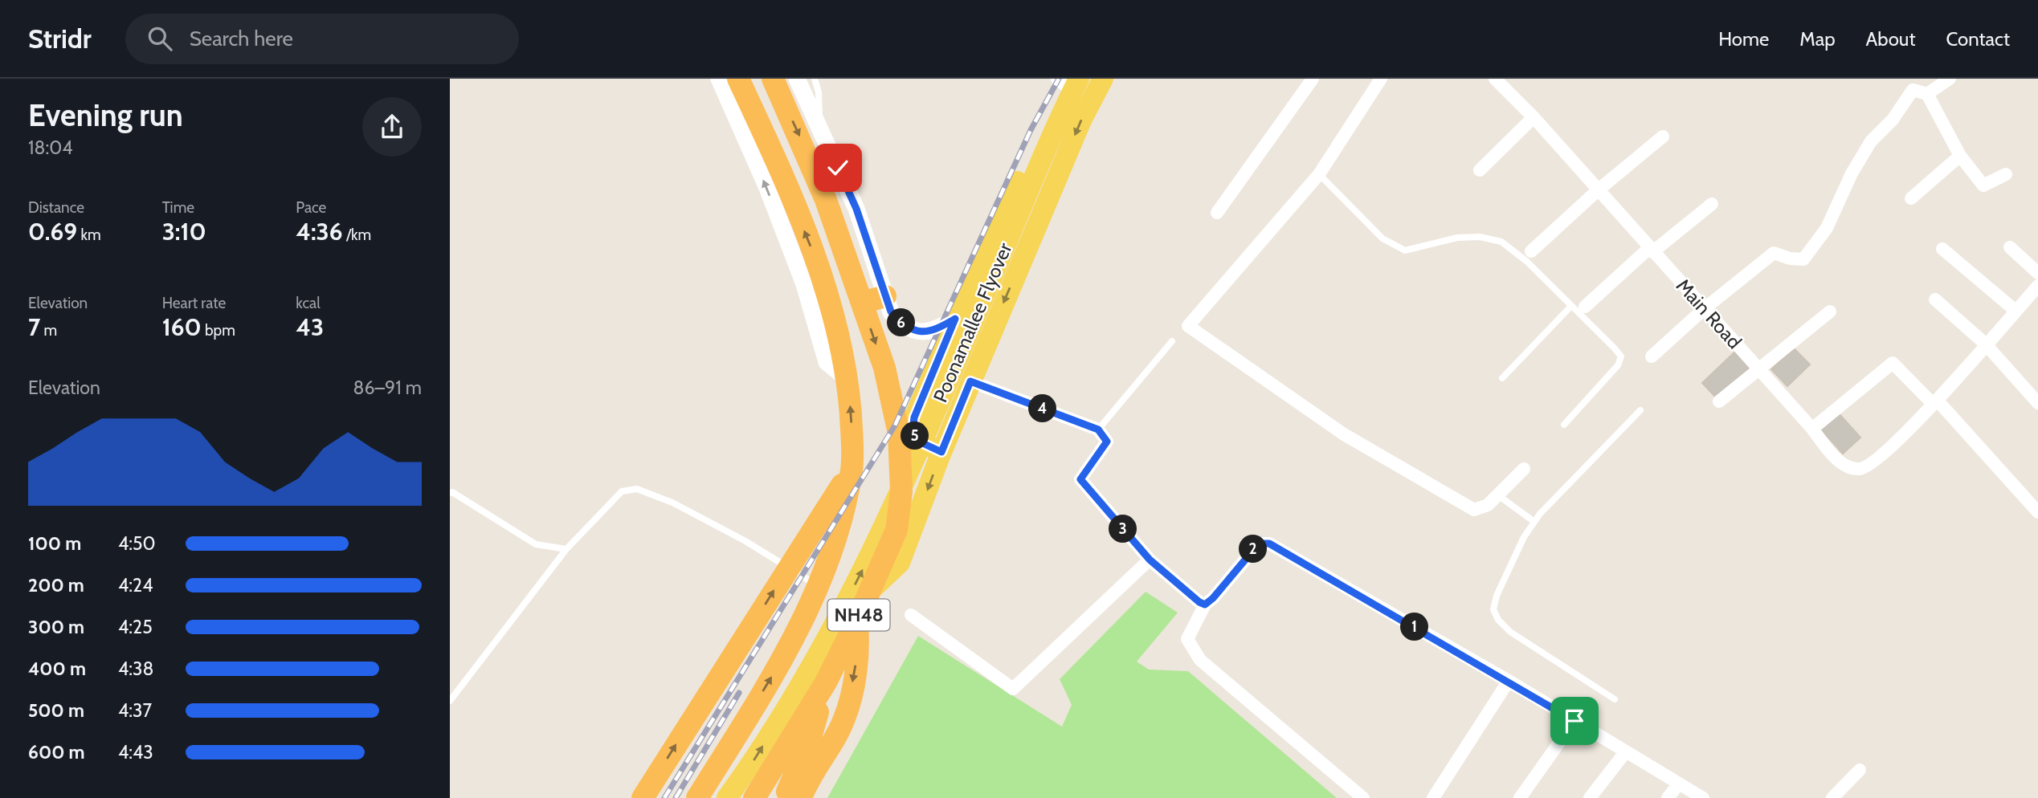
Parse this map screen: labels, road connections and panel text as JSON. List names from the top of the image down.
{
  "streets": {
    "highway": ["NH48"],
    "main road": ["Poonamallee Flyover"],
    "street": ["Main Road"]
  },
  "page": {
    "header": "Stridr",
    "search": "Search here",
    "nav": [
      "Home",
      "Map",
      "About",
      "Contact"
    ],
    "heading": ["Evening run", "18:04"],
    "stats": [
      ["Distance", "0.69 km"],
      ["Time", "3:10"],
      ["Pace", "4:36 /km"],
      ["Elevation", "7 m"],
      ["Heart rate", "160 bpm"],
      ["kcal", "43"]
    ],
    "pins": [
      "6",
      "4",
      "5",
      "3",
      "2",
      "1"
    ],
    "chart": ["Elevation", "86–91 m"],
    "list": [
      {
        "name": "100 m",
        "note": "4:50"
      },
      {
        "name": "200 m",
        "note": "4:24"
      },
      {
        "name": "300 m",
        "note": "4:25"
      },
      {
        "name": "400 m",
        "note": "4:38"
      },
      {
        "name": "500 m",
        "note": "4:37"
      },
      {
        "name": "600 m",
        "note": "4:43"
      }
    ]
  }
}
